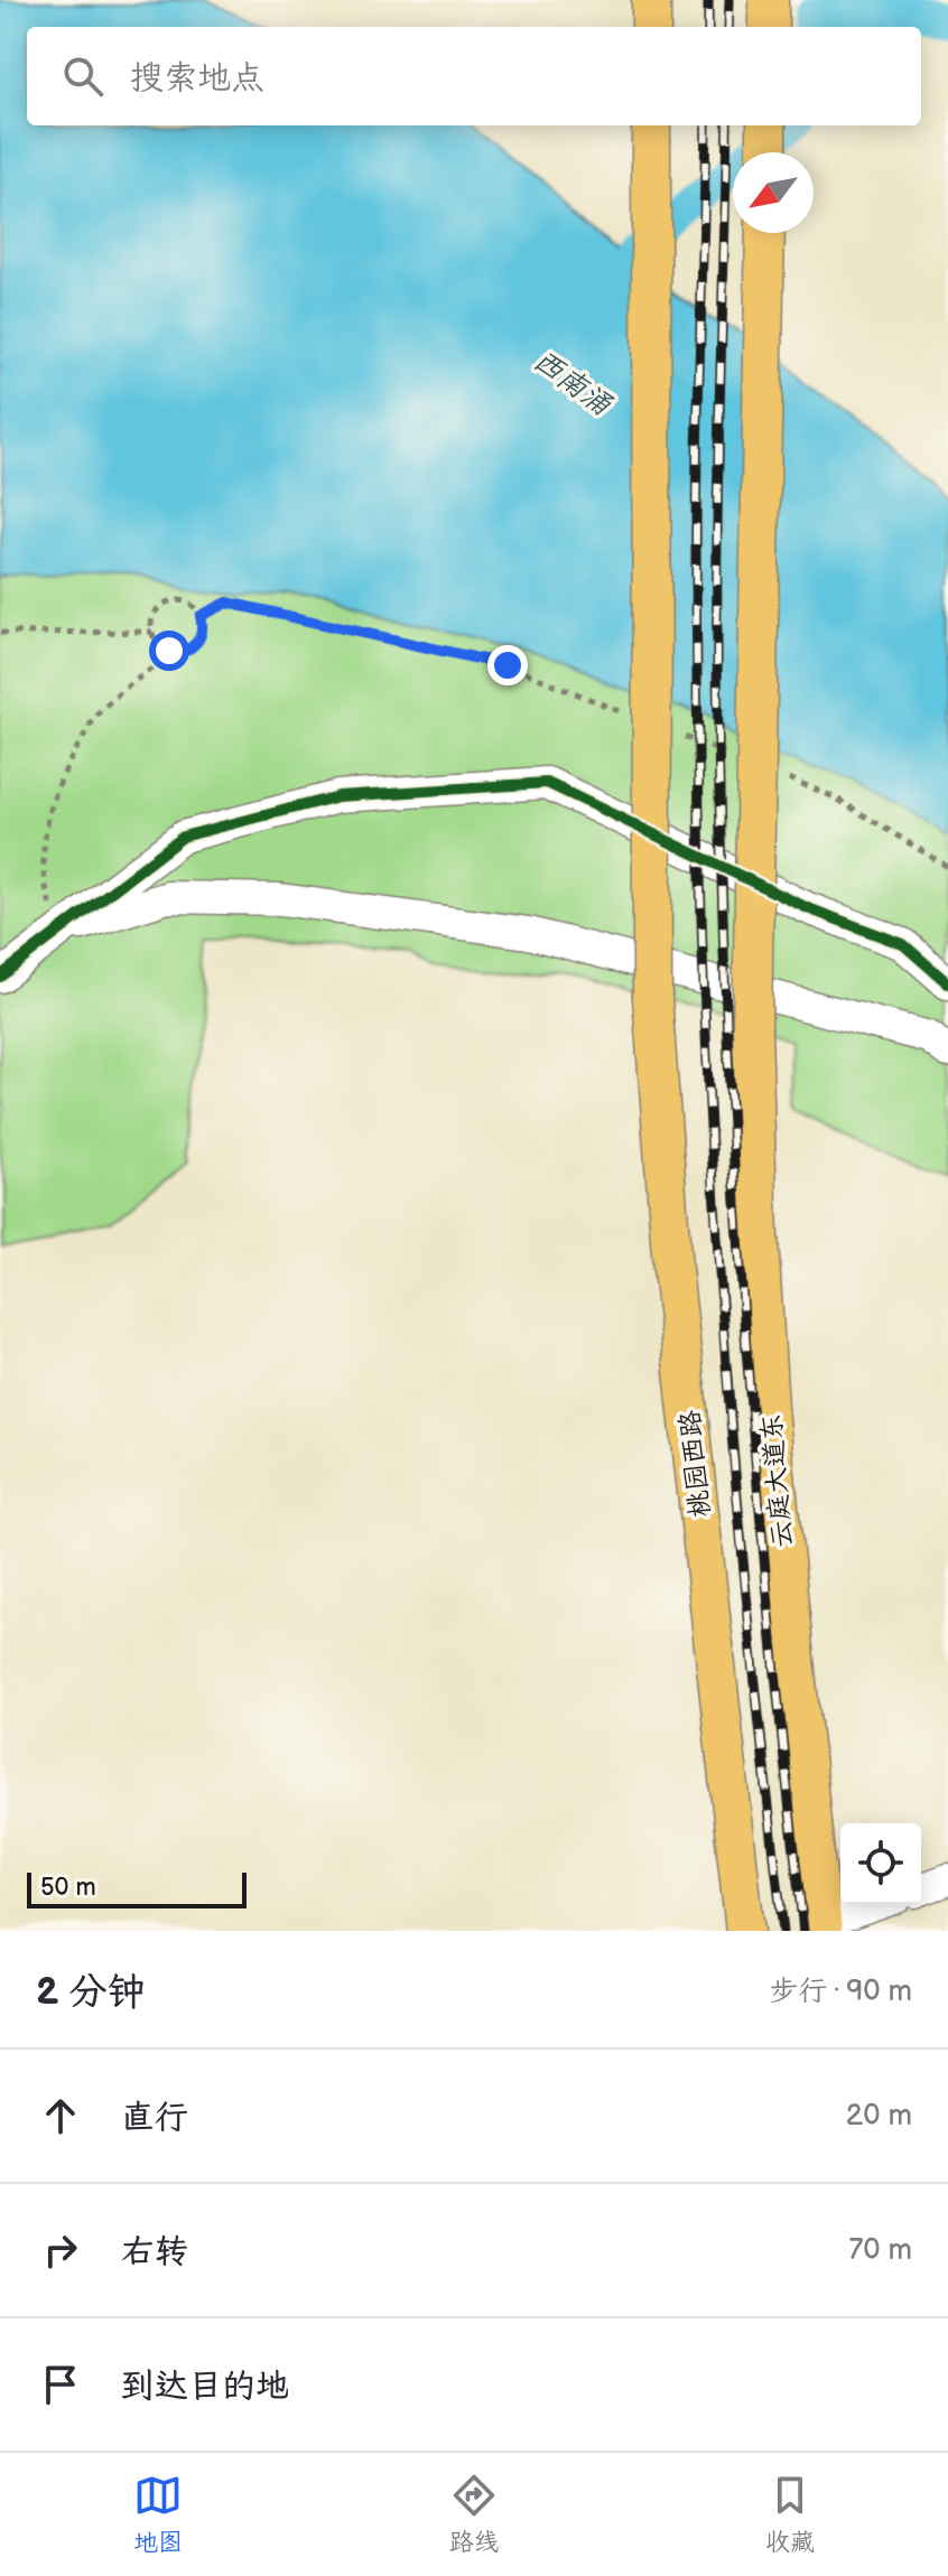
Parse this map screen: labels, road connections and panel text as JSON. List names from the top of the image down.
{
  "streets": {
    "main road": ["桃园西路", "云庭大道东"]
  },
  "water": ["西南涌"],
  "scale_bar": "50 m",
  "north": "bottom left",
  "page": {
    "search": "搜索地点",
    "scale": "50 m",
    "heading": ["2 分钟", "步行 · 90 m"],
    "list": [
      ["直行", "20 m"],
      ["右转", "70 m"],
      "到达目的地"
    ],
    "nav": ["地图", "路线", "收藏"]
  }
}
